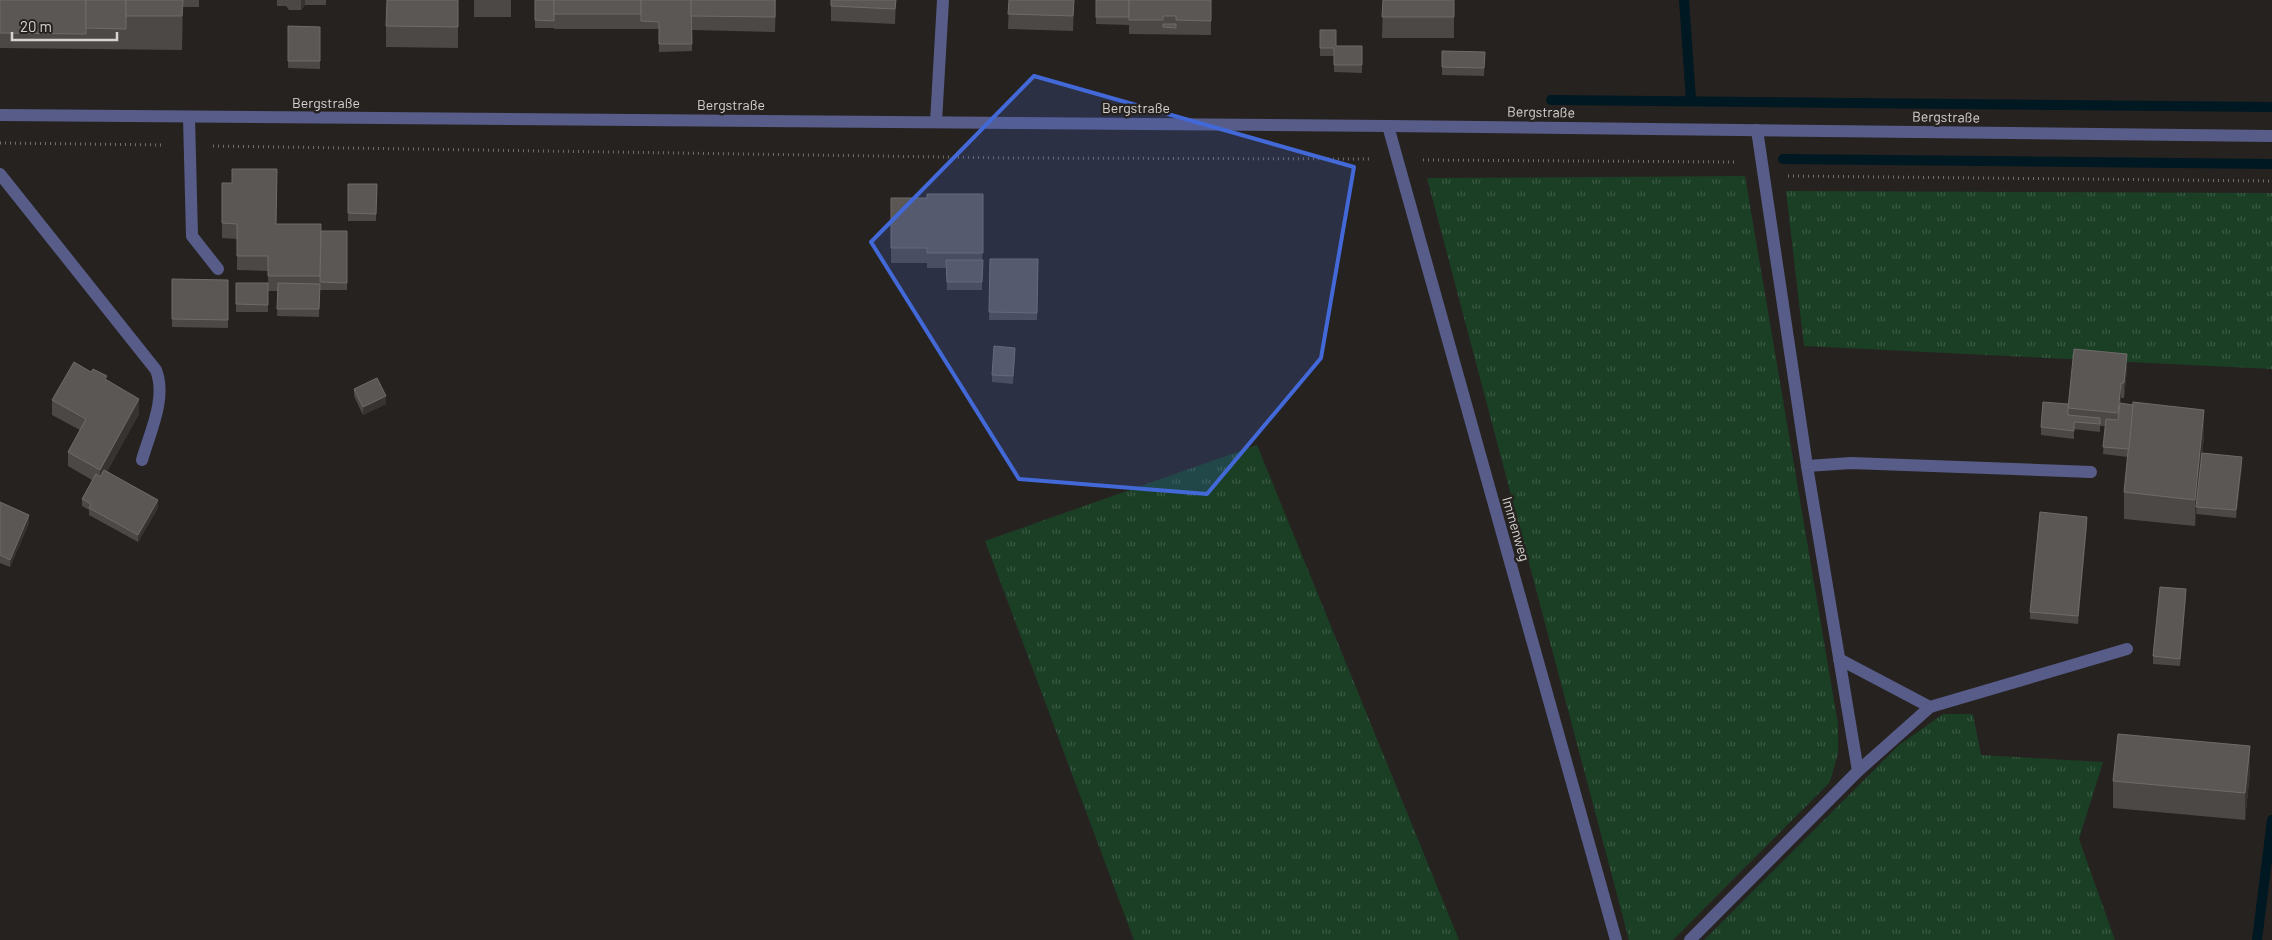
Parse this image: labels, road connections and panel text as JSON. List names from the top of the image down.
{
  "streets": {
    "street": ["Bergstraße", "Immenweg"]
  },
  "crossings": [
    ["Bergstraße", "Immenweg"]
  ],
  "scale_bar": "20 m"
}
